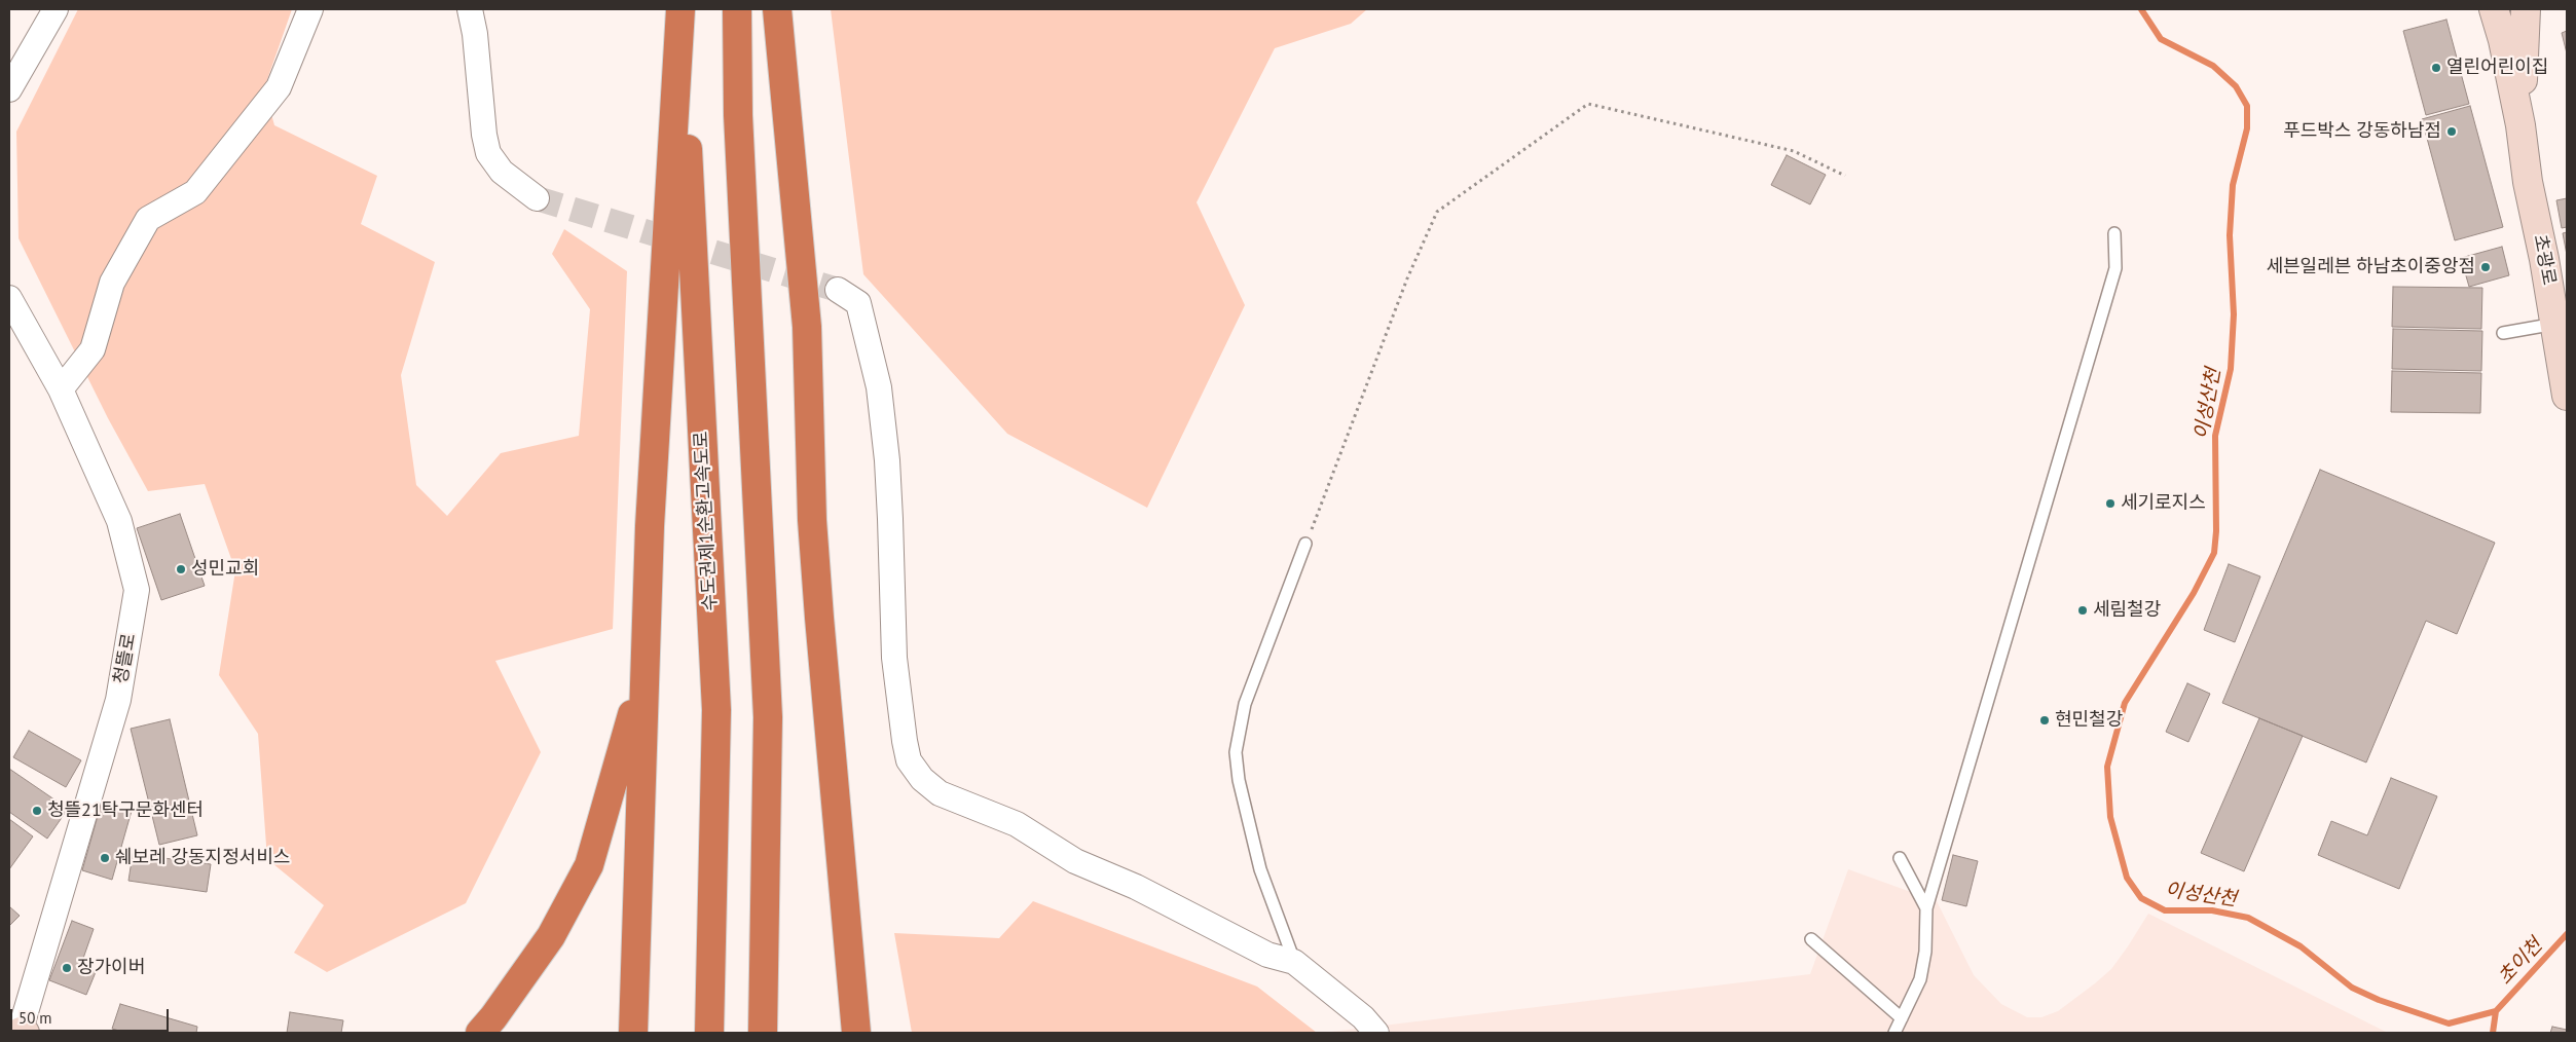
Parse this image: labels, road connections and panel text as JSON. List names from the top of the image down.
{
  "streets": {
    "highway": ["수도권제1순환고속도로"],
    "street": ["초광로", "청뜰로"]
  },
  "water": ["이성산천", "초이천"],
  "places": [
    "열린어린이집",
    "푸드박스 강동하남점",
    "세븐일레븐 하남초이중앙점",
    "세기로지스",
    "성민교회",
    "세림철강",
    "현민철강",
    "청뜰21탁구문화센터",
    "쉐보레 강동지정서비스",
    "장가이버"
  ],
  "scale_bar": "50 m"
}
